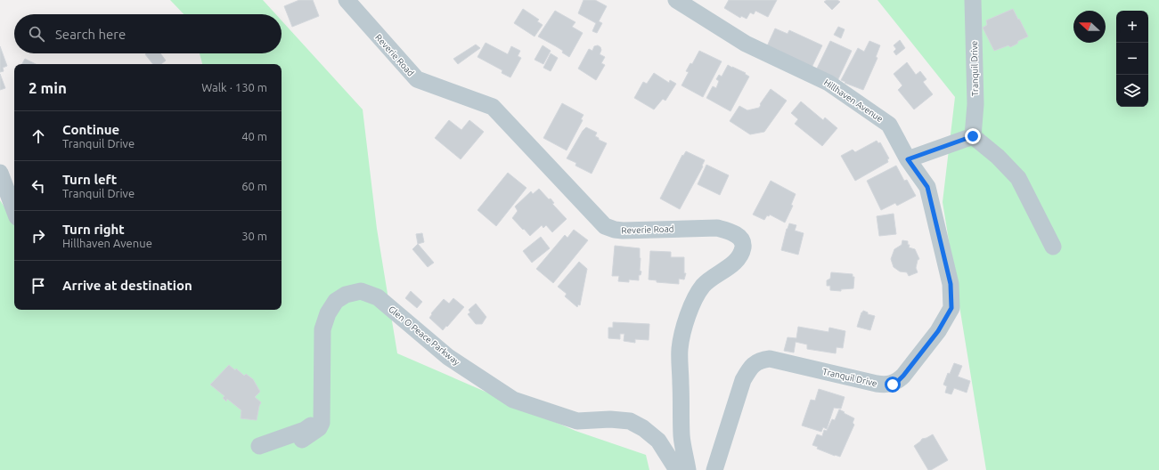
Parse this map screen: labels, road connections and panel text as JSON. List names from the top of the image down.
{
  "streets": {
    "street": [
      "Reverie Road",
      "Tranquil Drive",
      "Hillhaven Avenue",
      "Glen O Peace Parkway"
    ]
  },
  "crossings": [
    ["Tranquil Drive", "Hillhaven Avenue"]
  ],
  "north": "left",
  "page": {
    "map_buttons": ["+", "−"],
    "search": "Search here",
    "heading": ["2 min", "Walk · 130 m"],
    "list": [
      ["Continue", "Tranquil Drive", "40 m"],
      ["Turn left", "Tranquil Drive", "60 m"],
      ["Turn right", "Hillhaven Avenue", "30 m"],
      "Arrive at destination"
    ]
  }
}
